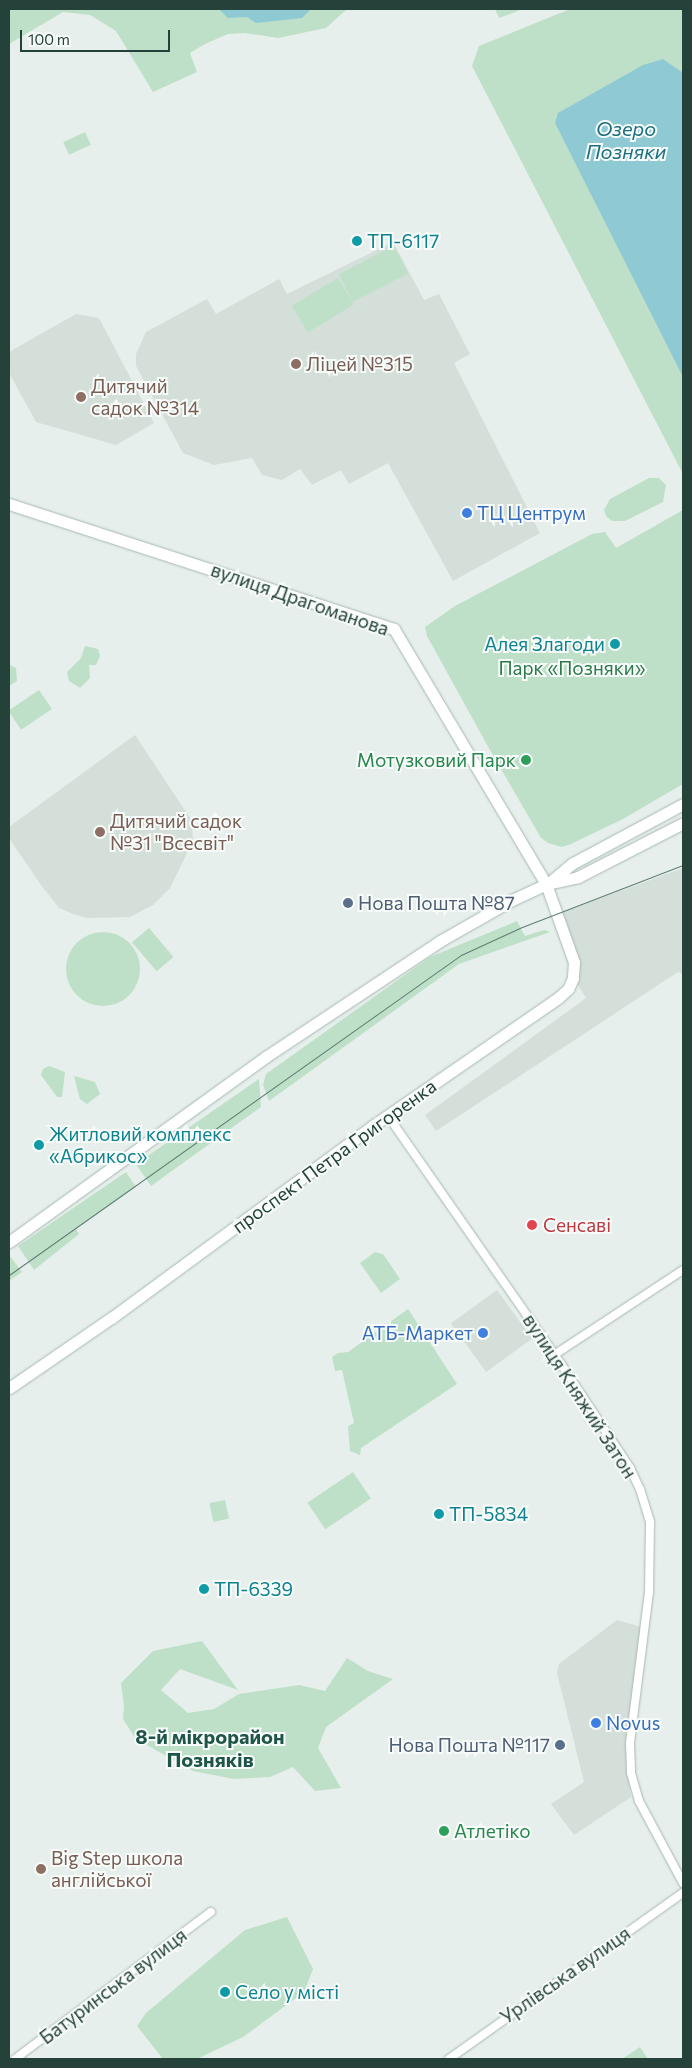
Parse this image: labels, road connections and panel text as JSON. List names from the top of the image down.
{
  "streets": {
    "main road": ["вулиця Драгоманова", "проспект Петра Григоренка"],
    "street": ["вулиця Княжий Затон", "Урлівська вулиця", "Батуринська вулиця"]
  },
  "crossings": [
    ["вулиця Драгоманова", "проспект Петра Григоренка"],
    ["проспект Петра Григоренка", "вулиця Княжий Затон"]
  ],
  "districts": ["8-й мікрорайон Позняків"],
  "water": ["Озеро Позняки"],
  "parks": ["Парк «Позняки»"],
  "places": [
    "ТП-6117",
    "Ліцей №315",
    "Дитячий садок №314",
    "ТЦ Центрум",
    "Алея Злагоди",
    "Мотузковий Парк",
    "Дитячий садок №31 \"Всесвіт\"",
    "Нова Пошта №87",
    "Житловий комплекс «Абрикос»",
    "Сенсаві",
    "АТБ-Маркет",
    "ТП-5834",
    "ТП-6339",
    "Novus",
    "Нова Пошта №117",
    "Атлетіко",
    "Big Step школа англiйськоï",
    "Село у місті"
  ],
  "scale_bar": "100 m"
}
